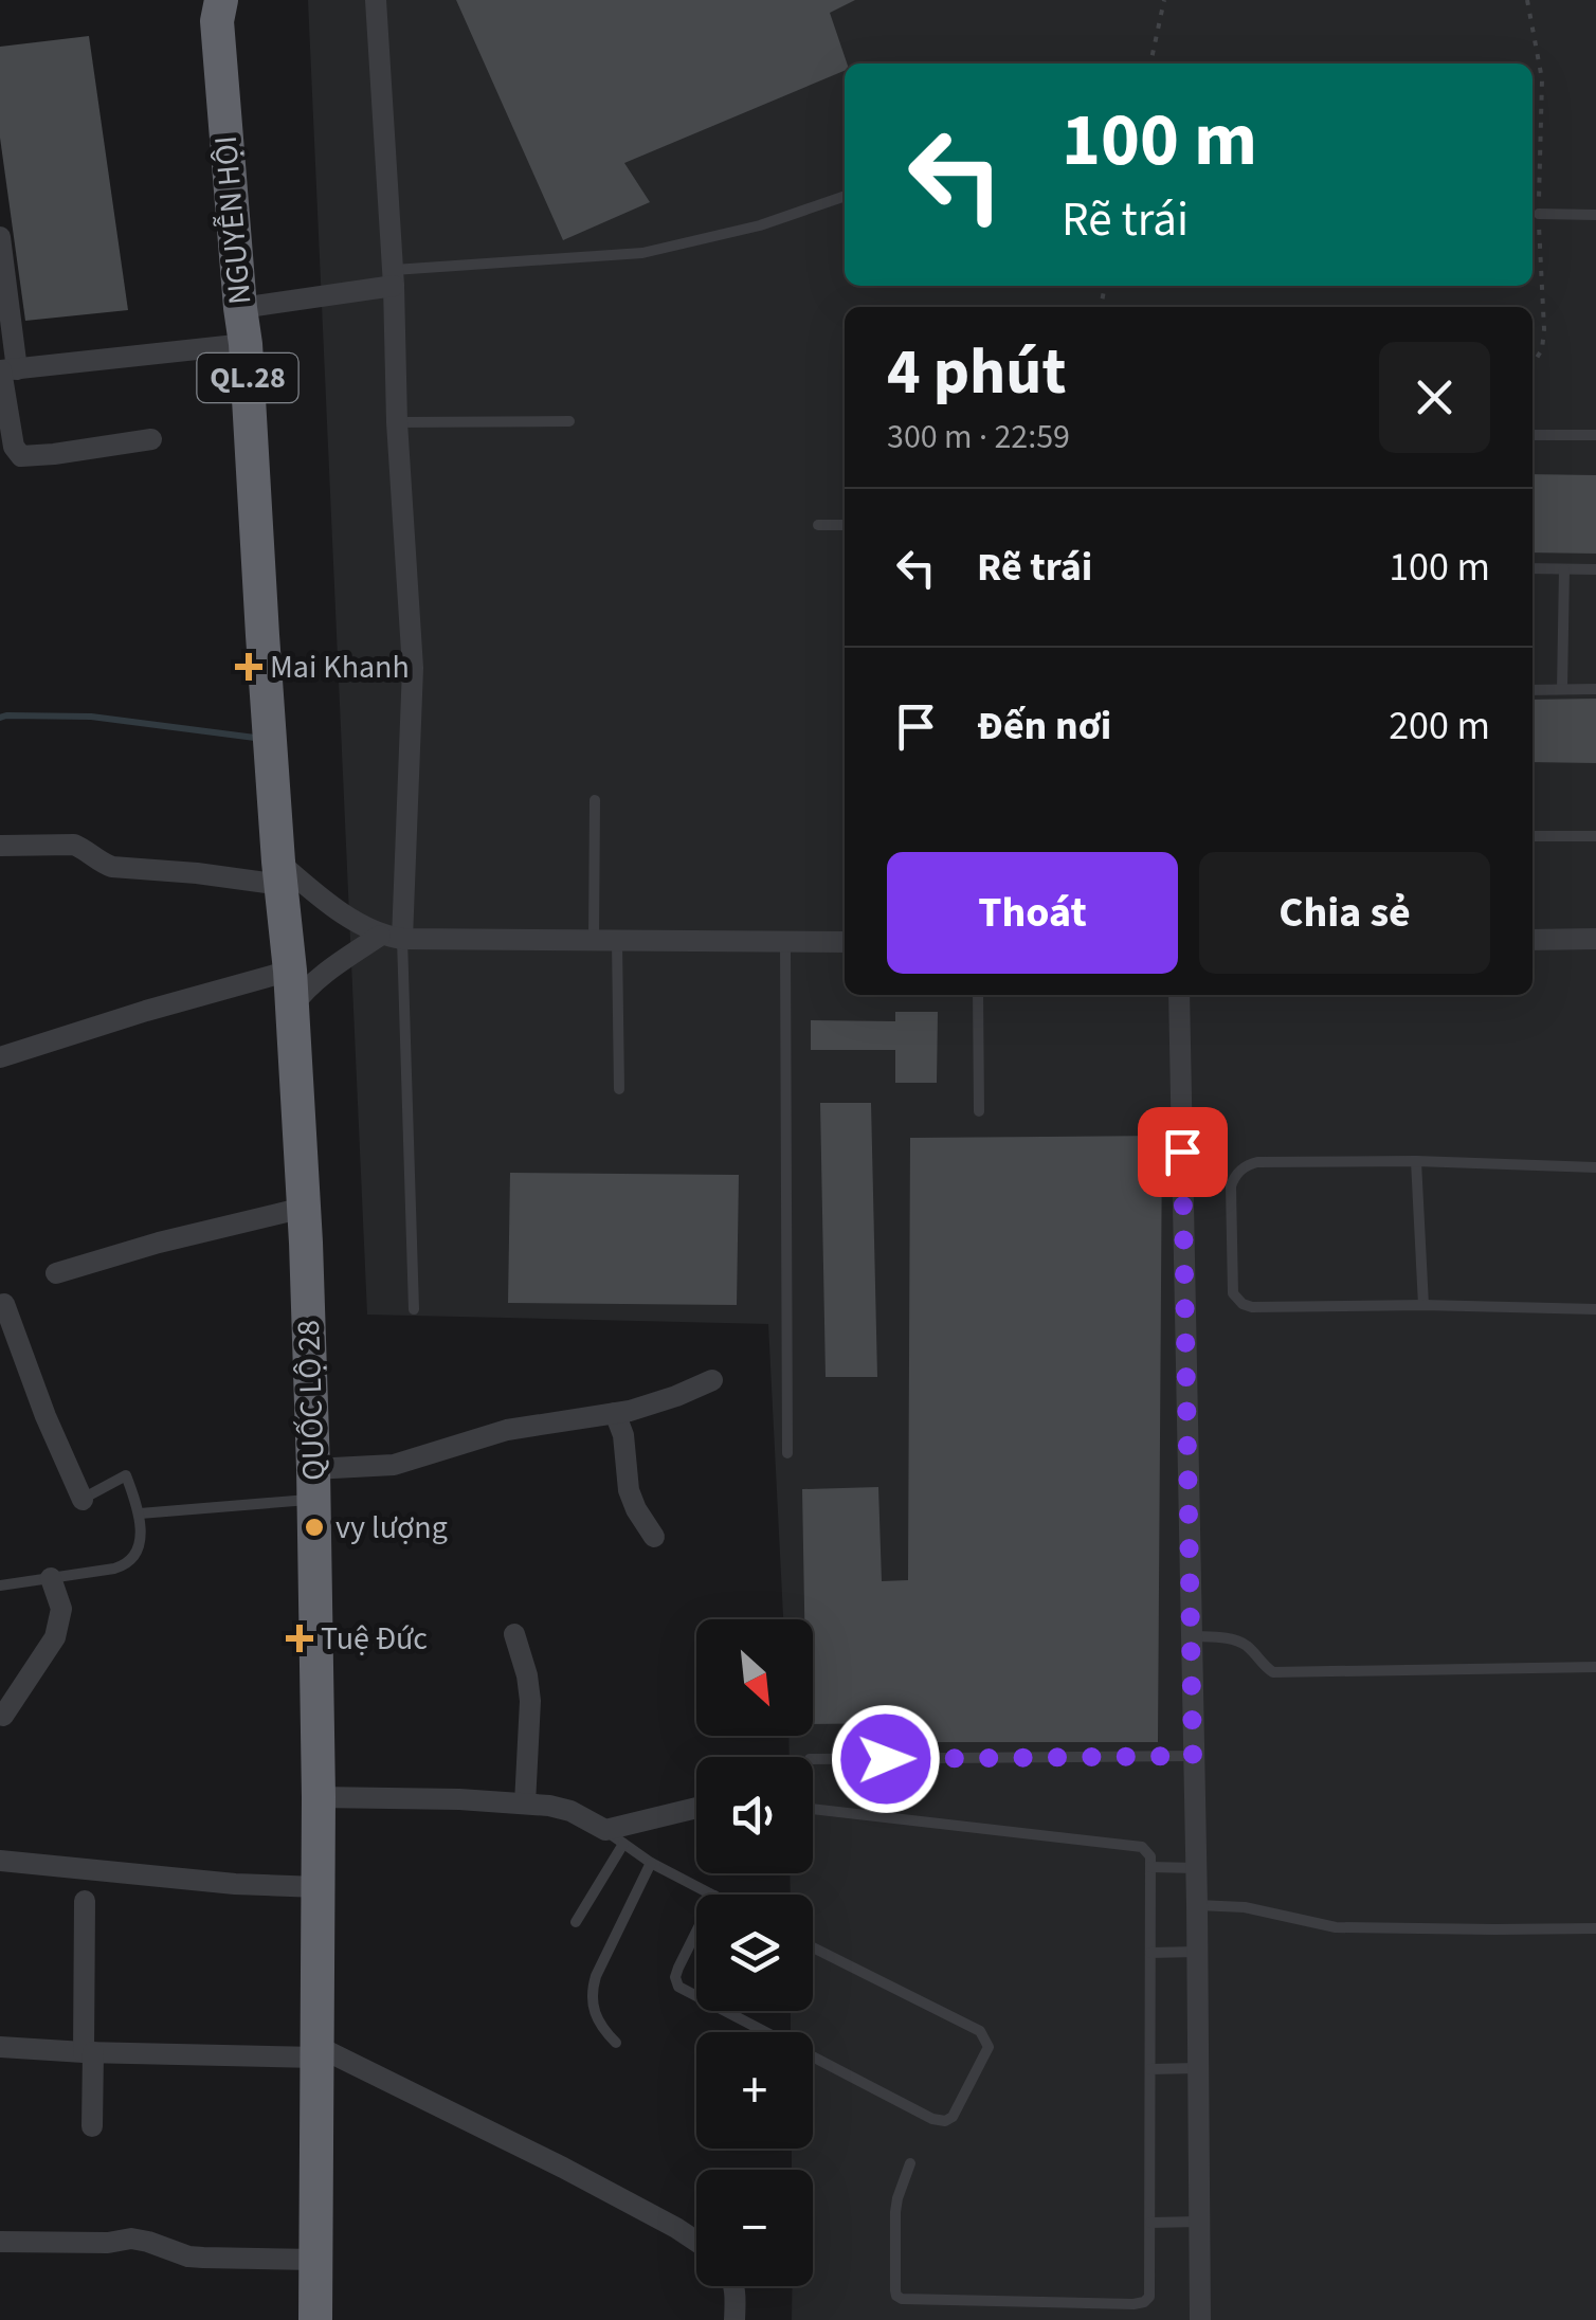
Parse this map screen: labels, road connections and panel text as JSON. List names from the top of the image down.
{
  "streets": {
    "highway": ["NGUYỄN HỘI", "QL.28", "QUỐC LỘ 28"]
  },
  "crossings": [
    ["NGUYỄN HỘI", "QUỐC LỘ 28"]
  ],
  "places": {
    "health": ["Mai Khanh", "Tuệ Đức"],
    "other": ["vy lượng"]
  },
  "north": "bottom right",
  "page": {
    "turn": ["100 m", "Rẽ trái"],
    "heading": ["4 phút", "300 m · 22:59"],
    "list": [
      {
        "name": "Rẽ trái",
        "value": "100 m"
      },
      {
        "name": "Đến nơi",
        "value": "200 m"
      }
    ],
    "buttons": ["Thoát", "Chia sẻ"],
    "map_buttons": ["+", "−"]
  }
}
